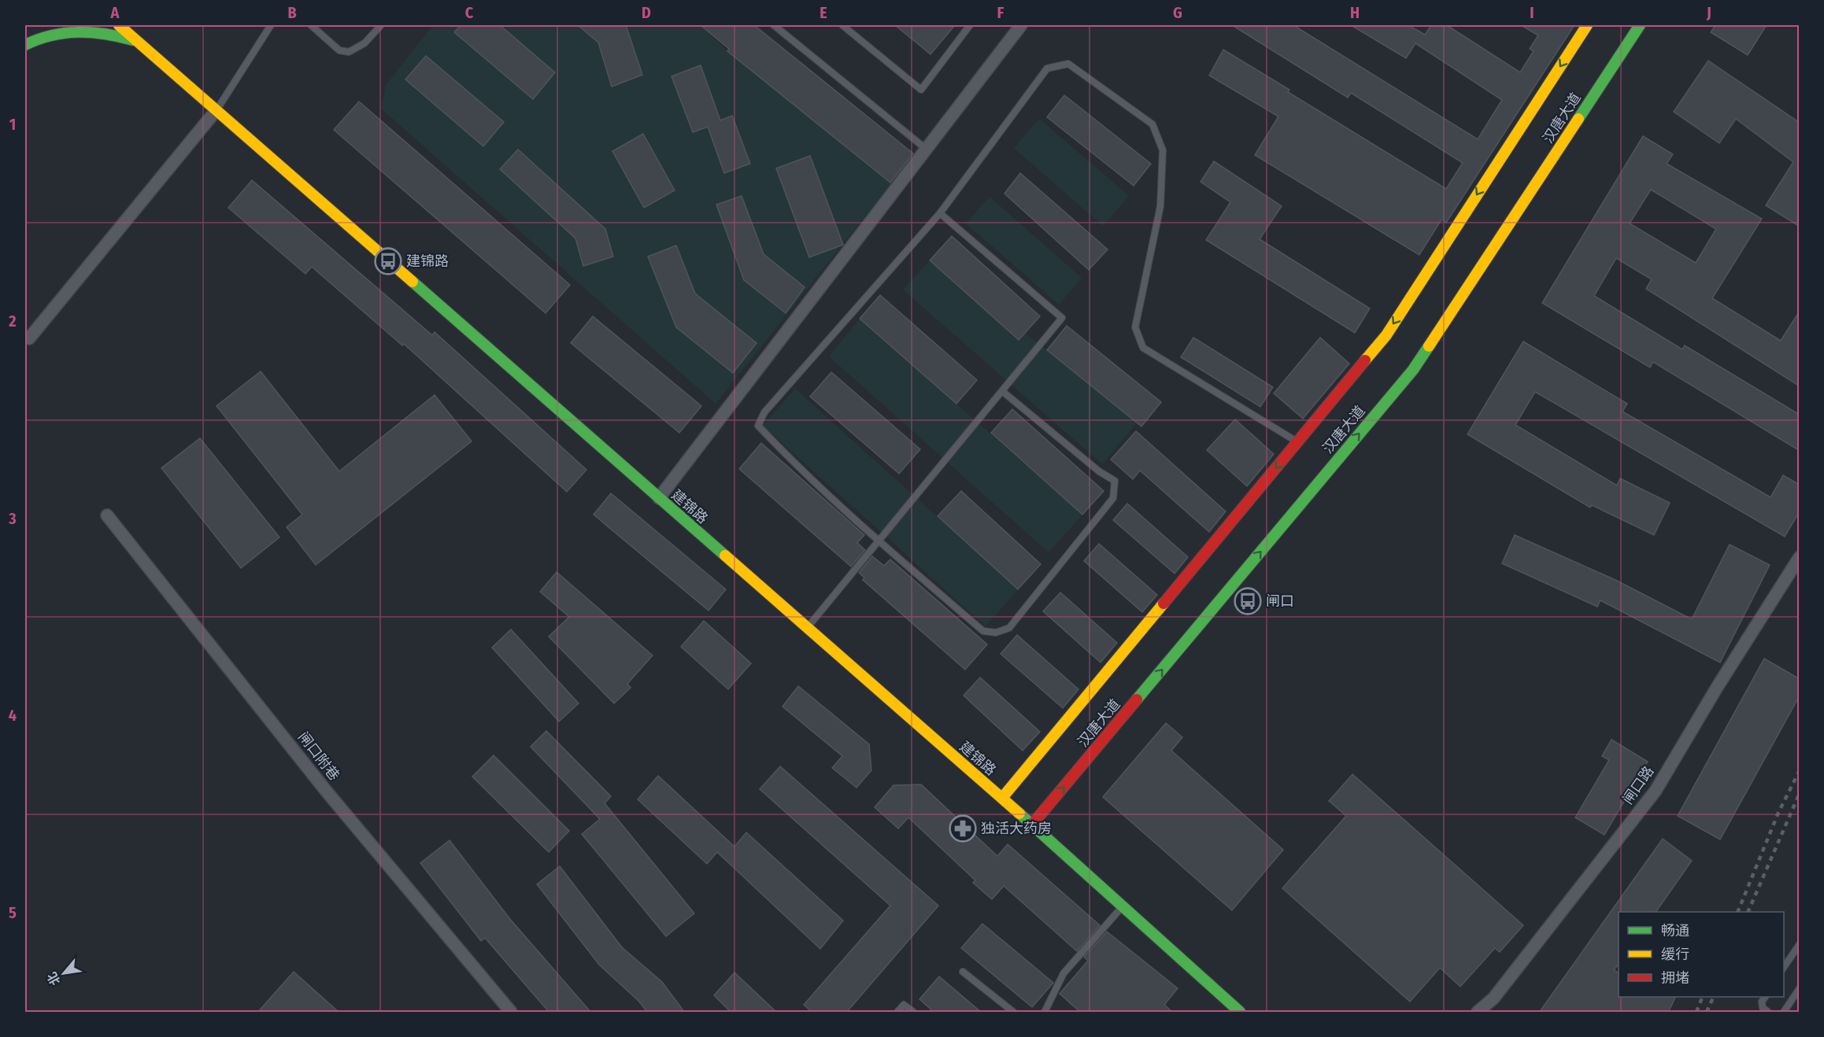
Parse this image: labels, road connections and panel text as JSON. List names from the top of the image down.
{
  "streets": {
    "main road": ["汉唐大道", "建锦路"],
    "street": ["闸口附巷", "闸口路"]
  },
  "crossings": [
    ["汉唐大道", "建锦路"]
  ],
  "places": {
    "bus stop": ["建锦路", "闸口"],
    "pharmacy": ["独活大药房"]
  },
  "legend": ["畅通", "缓行", "拥堵"],
  "north": "bottom left",
  "grid": {
    "columns": [
      "A",
      "B",
      "C",
      "D",
      "E",
      "F",
      "G",
      "H",
      "I",
      "J"
    ],
    "rows": [
      "1",
      "2",
      "3",
      "4",
      "5"
    ]
  }
}
